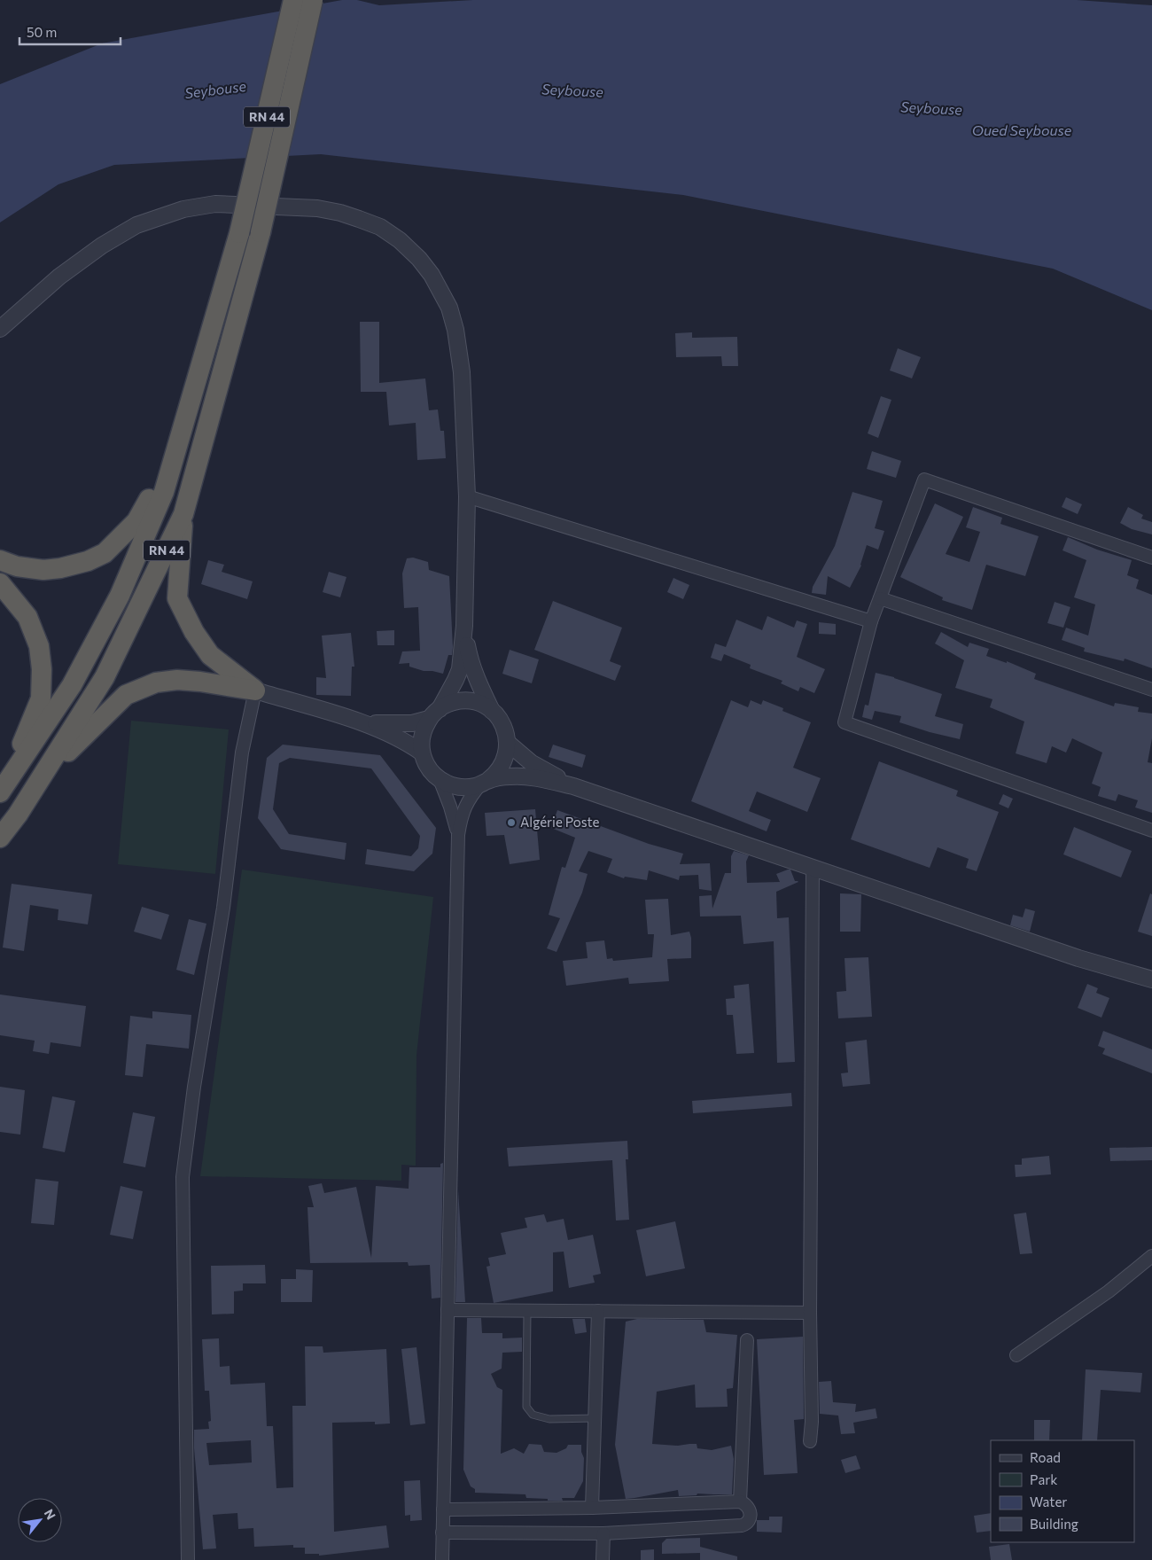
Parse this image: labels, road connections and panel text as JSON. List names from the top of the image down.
{
  "streets": {
    "highway": ["RN 44"]
  },
  "water": ["Seybouse", "Oued Seybouse"],
  "places": ["Algérie Poste"],
  "legend": [
    "Road",
    "Park",
    "Water",
    "Building"
  ],
  "scale_bar": "50 m",
  "north": "top right"
}
